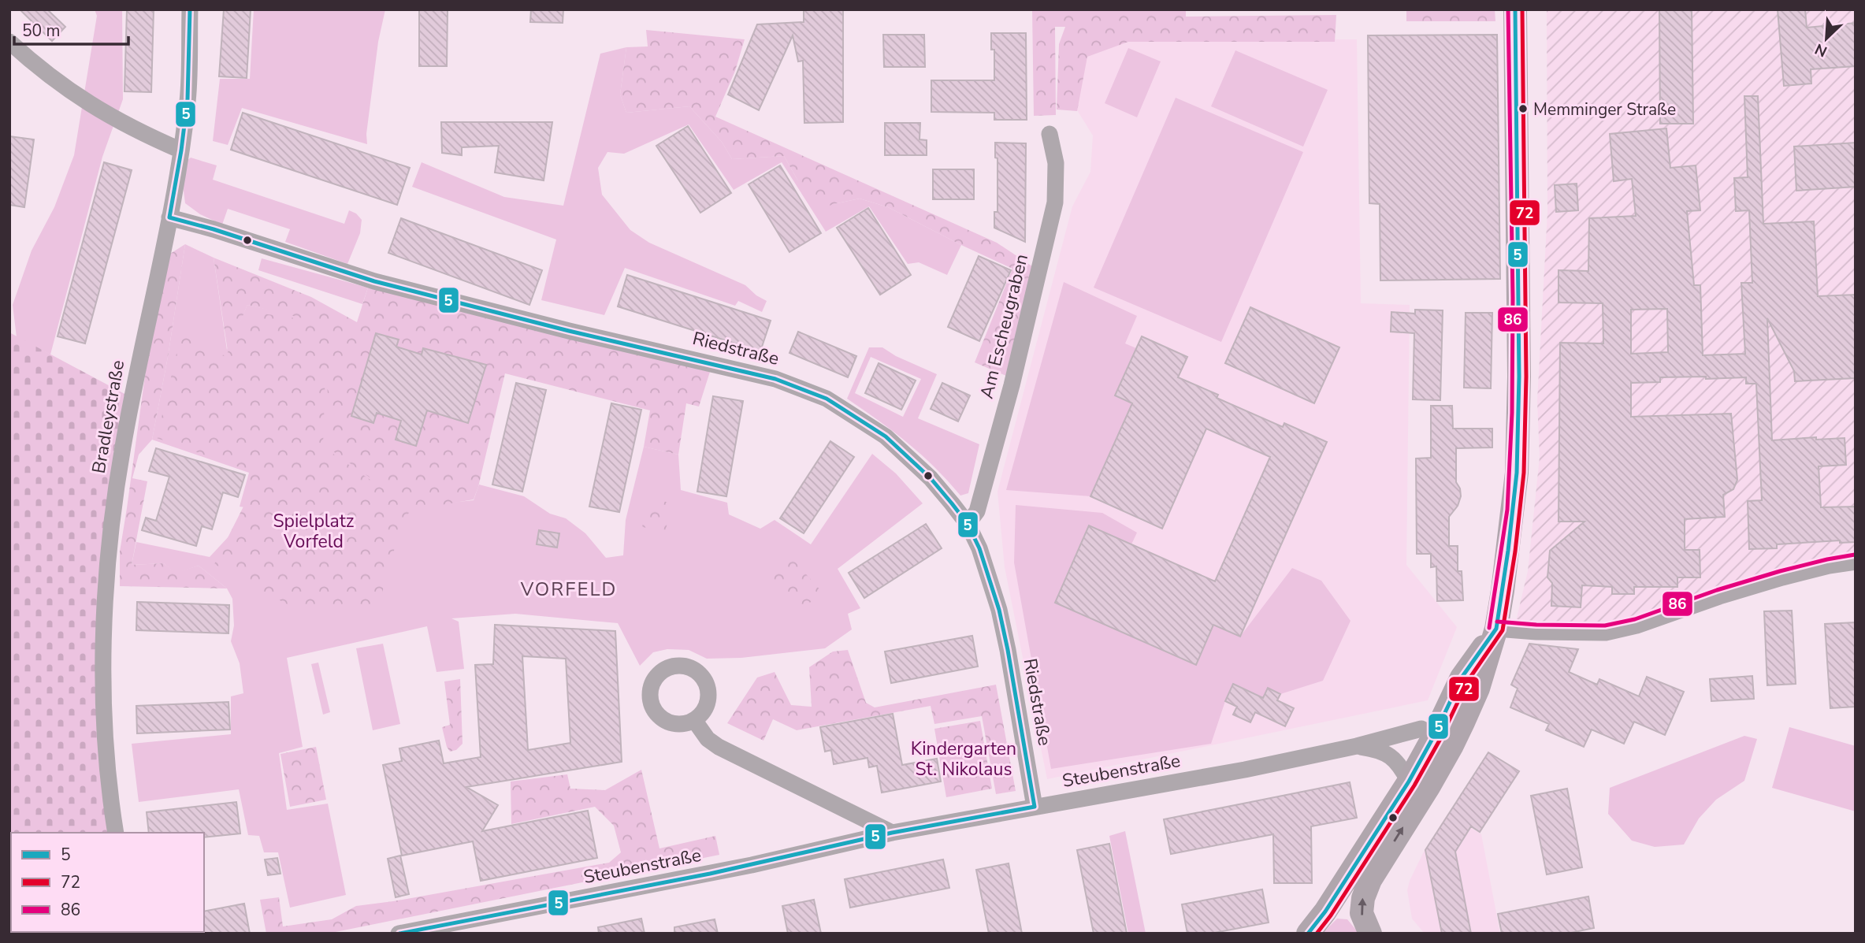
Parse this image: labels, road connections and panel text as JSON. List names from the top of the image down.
{
  "streets": {
    "street": [
      "Am Escheugraben",
      "Riedstraße",
      "Bradleystraße",
      "Steubenstraße"
    ]
  },
  "crossings": [
    ["Am Escheugraben", "Riedstraße"],
    ["Riedstraße", "Bradleystraße"],
    ["Riedstraße", "Steubenstraße"]
  ],
  "districts": ["VORFELD"],
  "parks": ["Spielplatz Vorfeld", "Kindergarten St. Nikolaus"],
  "places": ["Memminger Straße"],
  "lines": ["transit line 5", "transit line 72", "transit line 86"],
  "legend": ["5", "72", "86"],
  "scale_bar": "50 m",
  "north": "bottom left"
}
